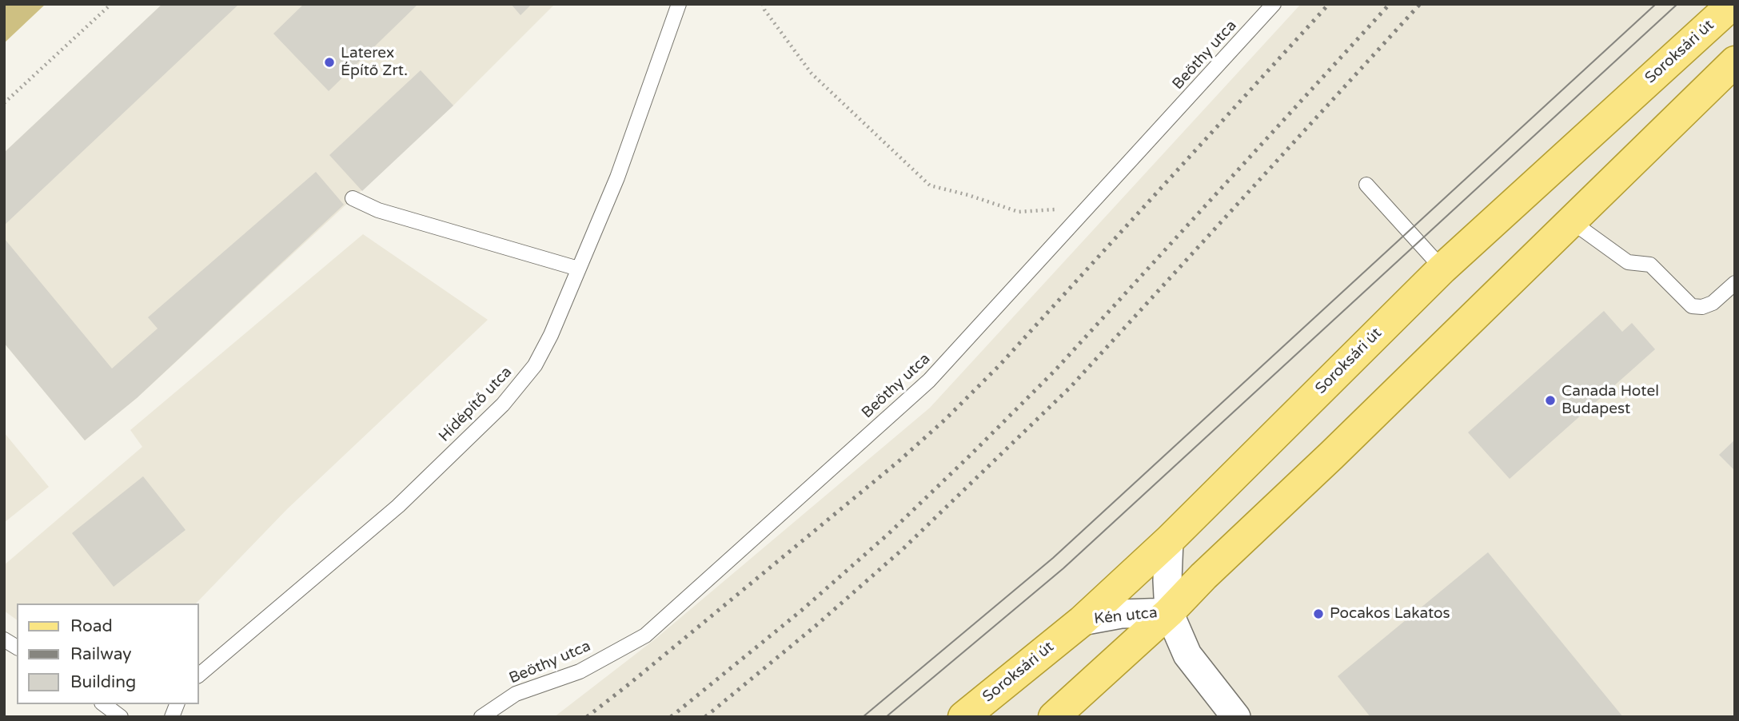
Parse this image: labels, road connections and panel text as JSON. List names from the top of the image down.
{
  "streets": {
    "main road": ["Soroksári út"],
    "street": ["Kén utca"],
    "lane": ["Beöthy utca", "Hídépítő utca"]
  },
  "crossings": [
    ["Soroksári út", "Kén utca"]
  ],
  "places": ["Laterex Építő Zrt.", "Canada Hotel Budapest", "Pocakos Lakatos"],
  "legend": ["Road", "Railway", "Building"]
}
